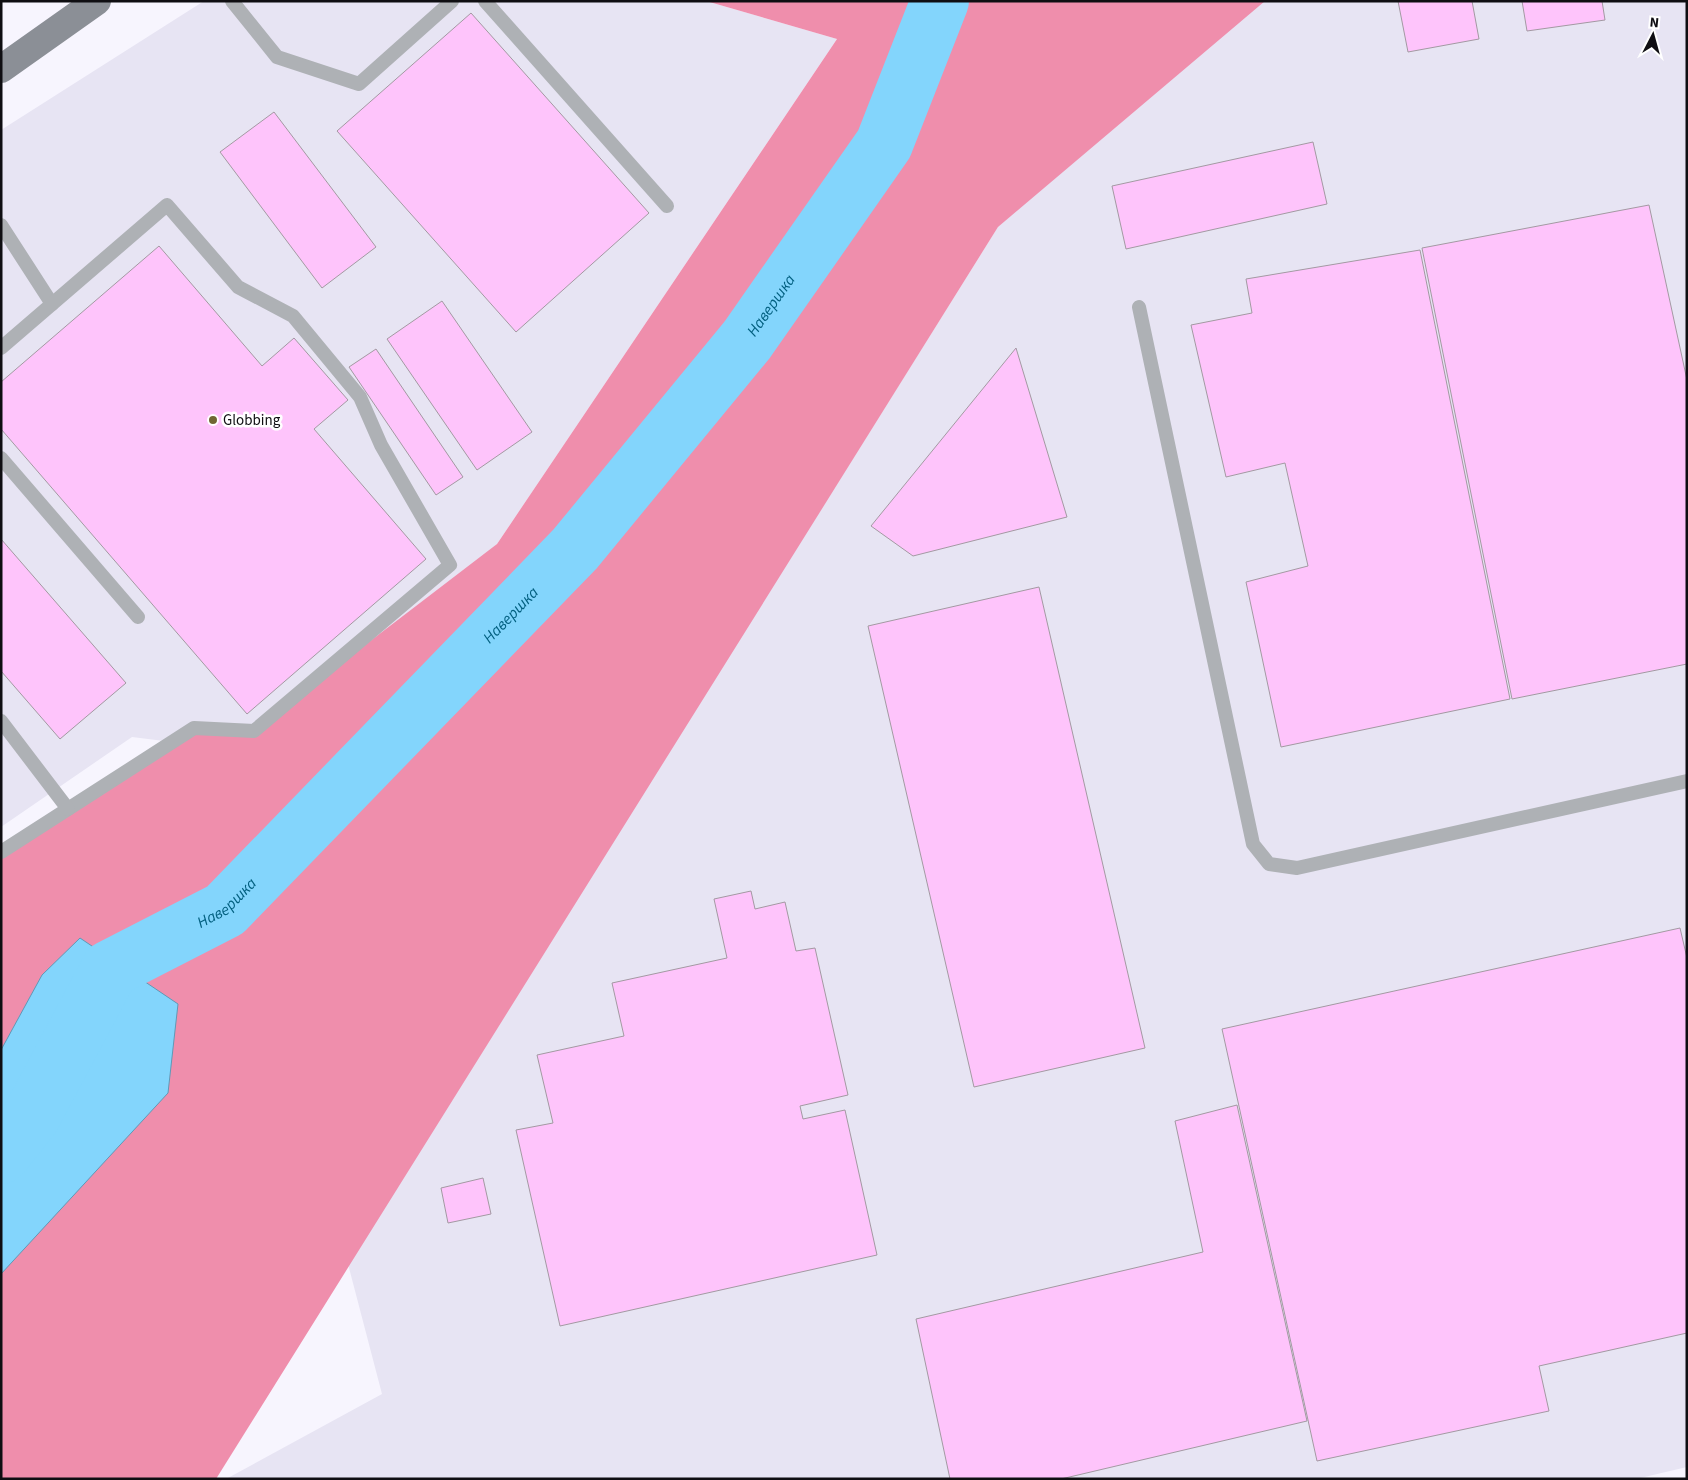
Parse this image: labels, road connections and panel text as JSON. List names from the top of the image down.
{
  "water": ["Навершка"],
  "places": ["Globbing"],
  "north": "top"
}
